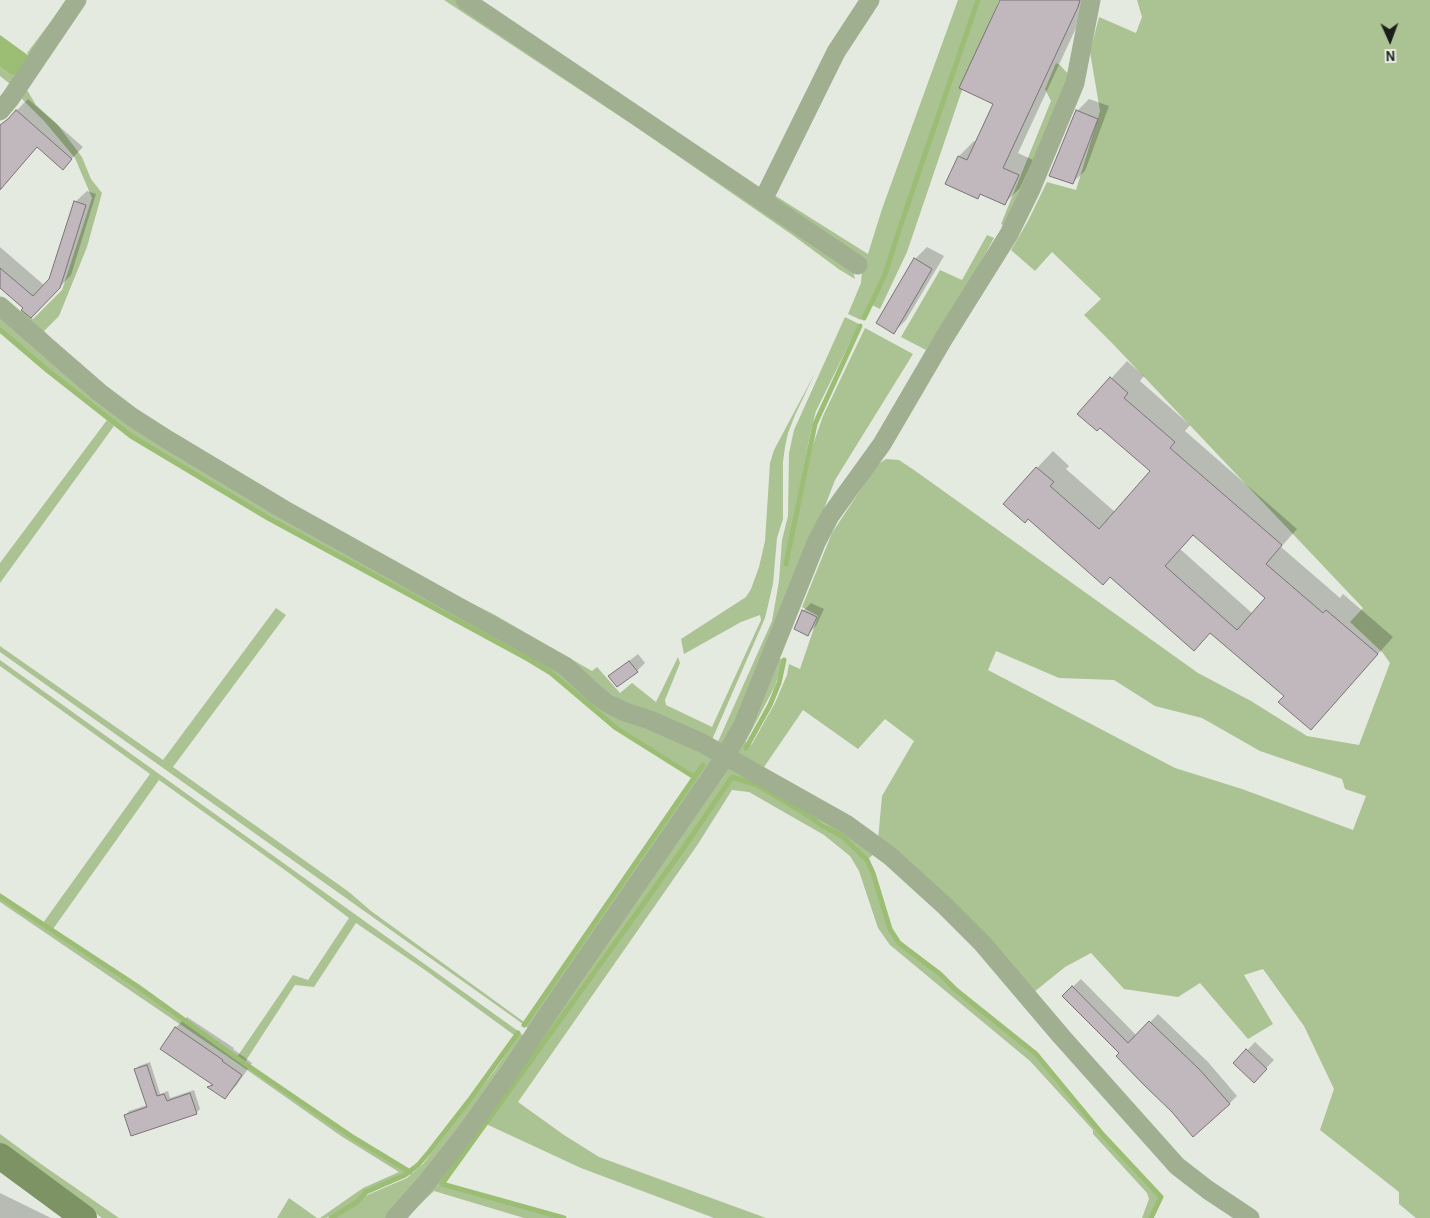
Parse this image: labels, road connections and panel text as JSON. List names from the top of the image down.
{
  "north": "bottom"
}
